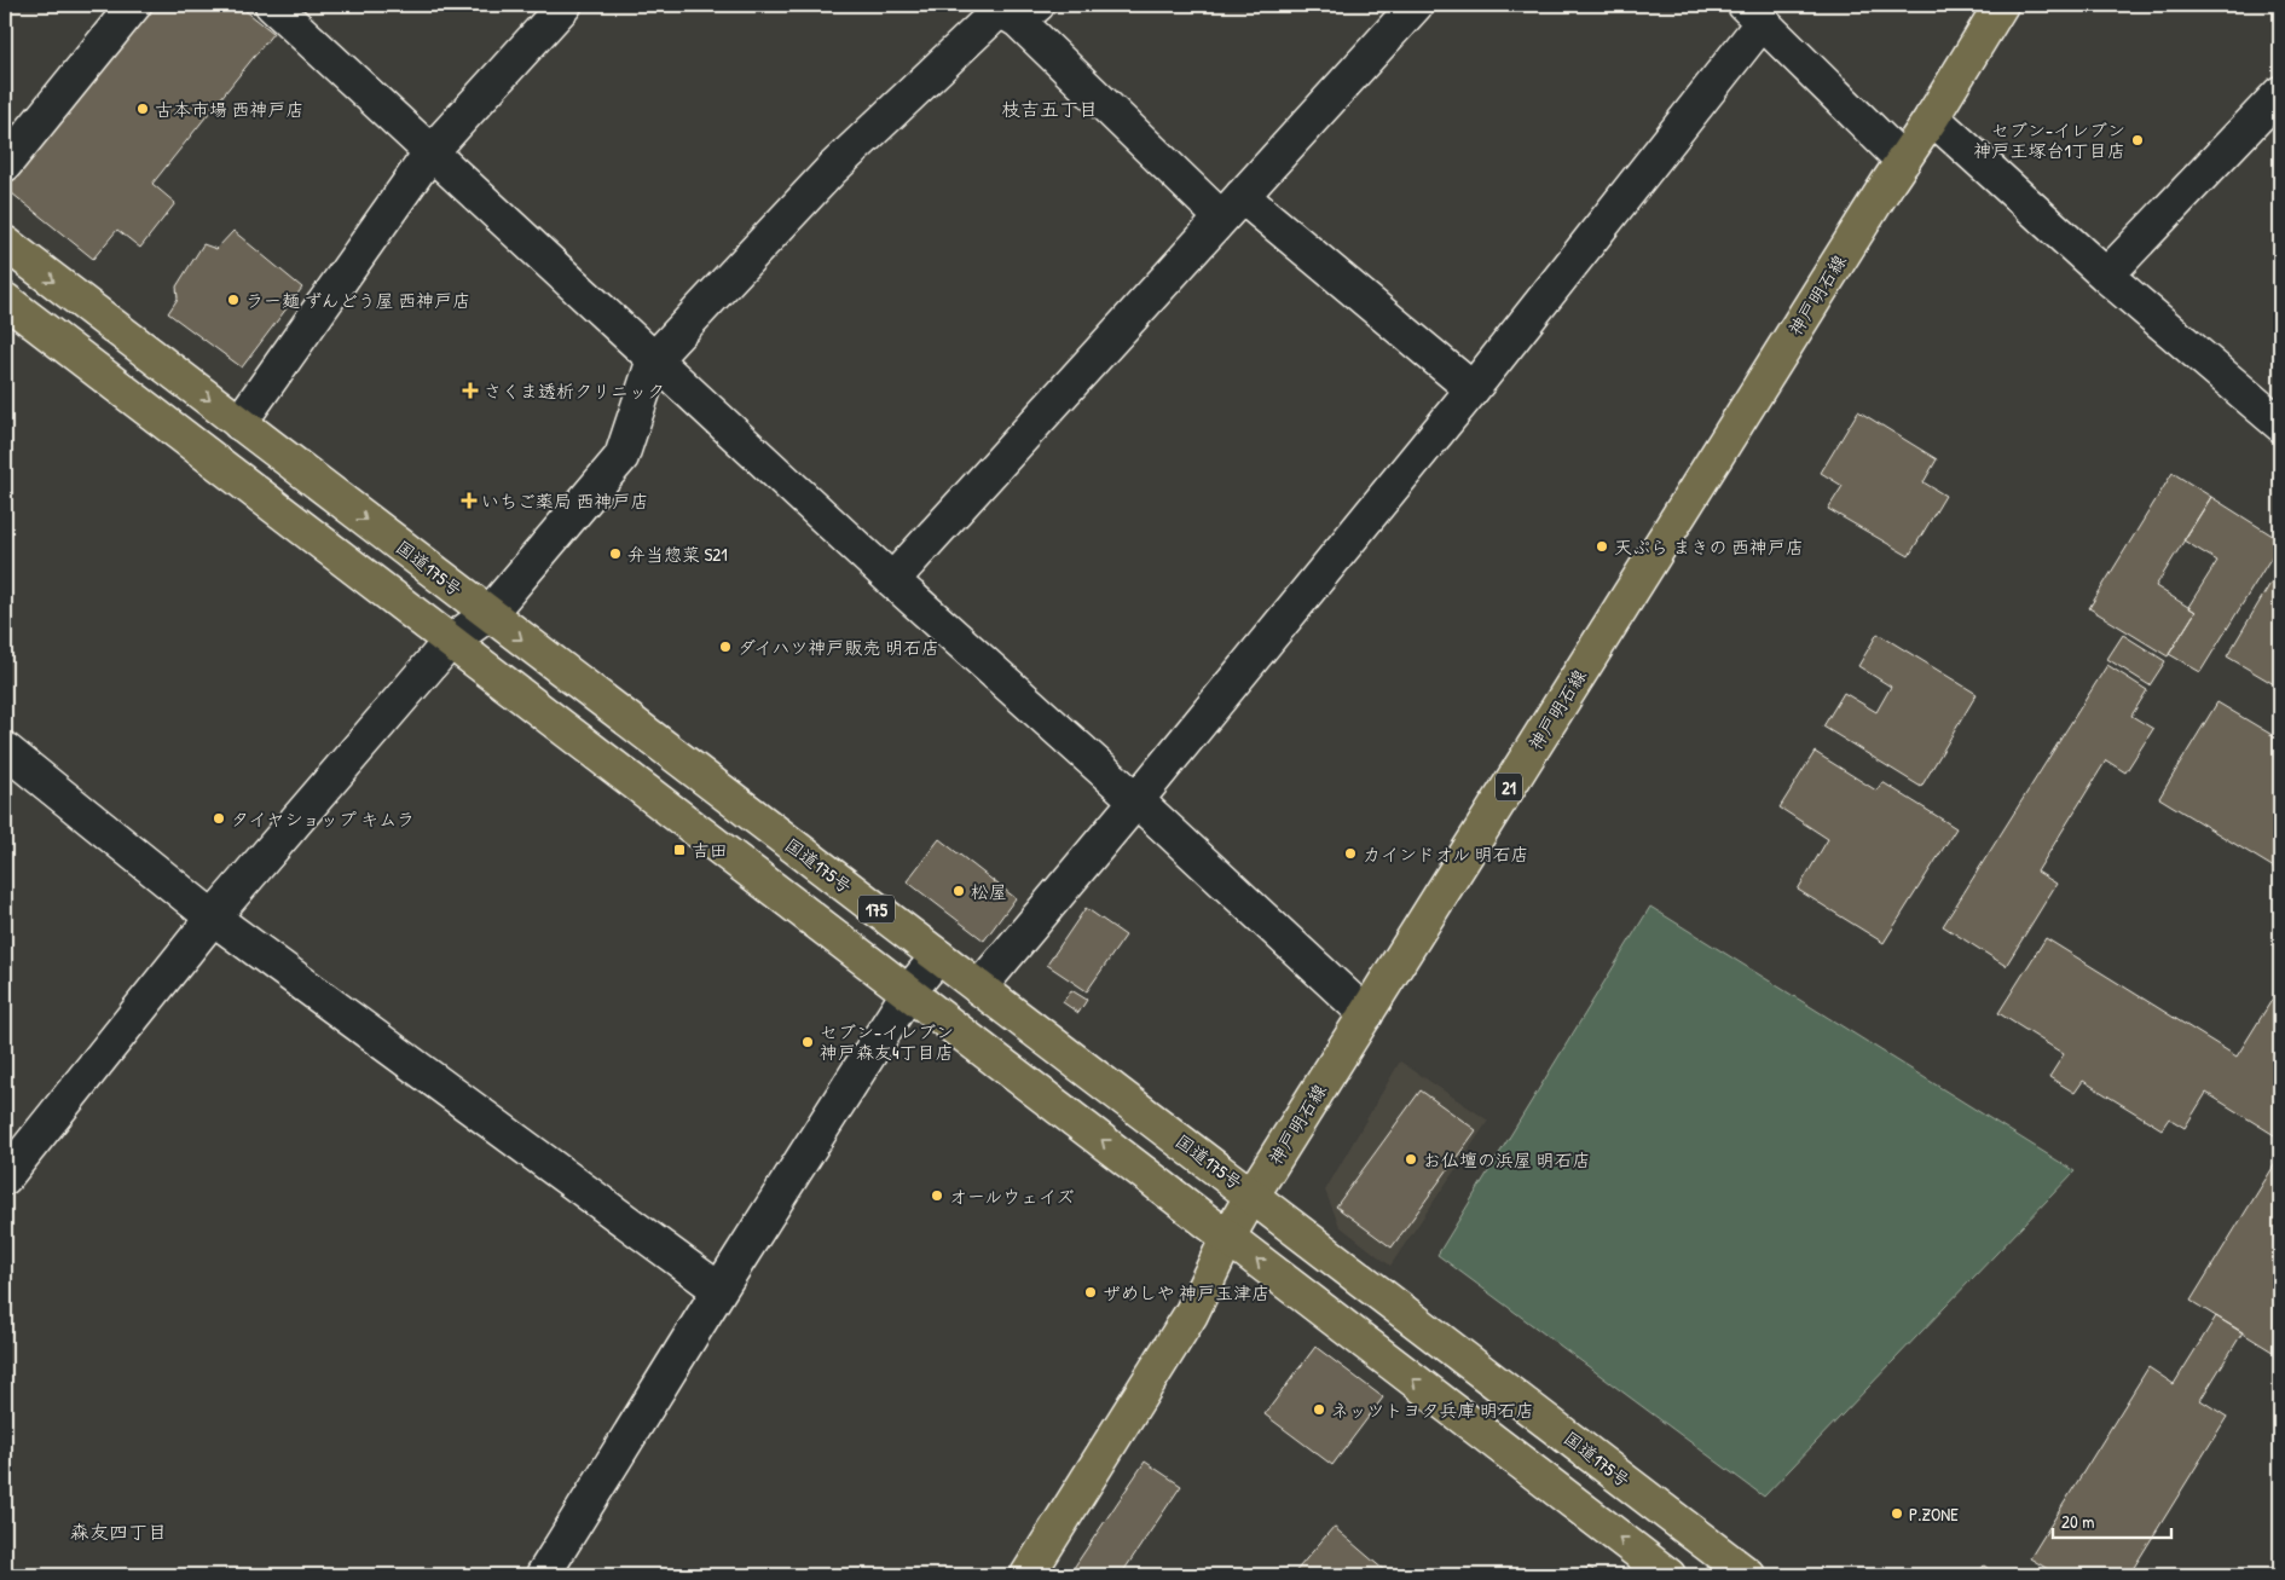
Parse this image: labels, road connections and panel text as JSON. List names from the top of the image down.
{
  "streets": {
    "main road": [
      "神戸明石線",
      "国道175号",
      "21",
      "175"
    ]
  },
  "crossings": [
    ["神戸明石線", "国道175号"],
    ["神戸明石線", "175"]
  ],
  "districts": ["枝吉五丁目", "森友四丁目"],
  "places": {
    "other": [
      "古本市場 西神戸店",
      "セブン-イレブン 神戸王塚台1丁目店",
      "ラー麺 ずんどう屋 西神戸店",
      "天ぷら まきの 西神戸店",
      "弁当惣菜 S21",
      "ダイハツ神戸販売 明石店",
      "タイヤショップ キムラ",
      "カインドオル 明石店",
      "松屋",
      "セブン-イレブン 神戸森友4丁目店",
      "お仏壇の浜屋 明石店",
      "オールウェイズ",
      "ザめしや 神戸玉津店",
      "ネッツトヨタ兵庫 明石店",
      "P.ZONE"
    ],
    "health": ["さくま透析クリニック", "いちご薬局 西神戸店"],
    "transit": ["吉田"]
  },
  "scale_bar": "20 m"
}
